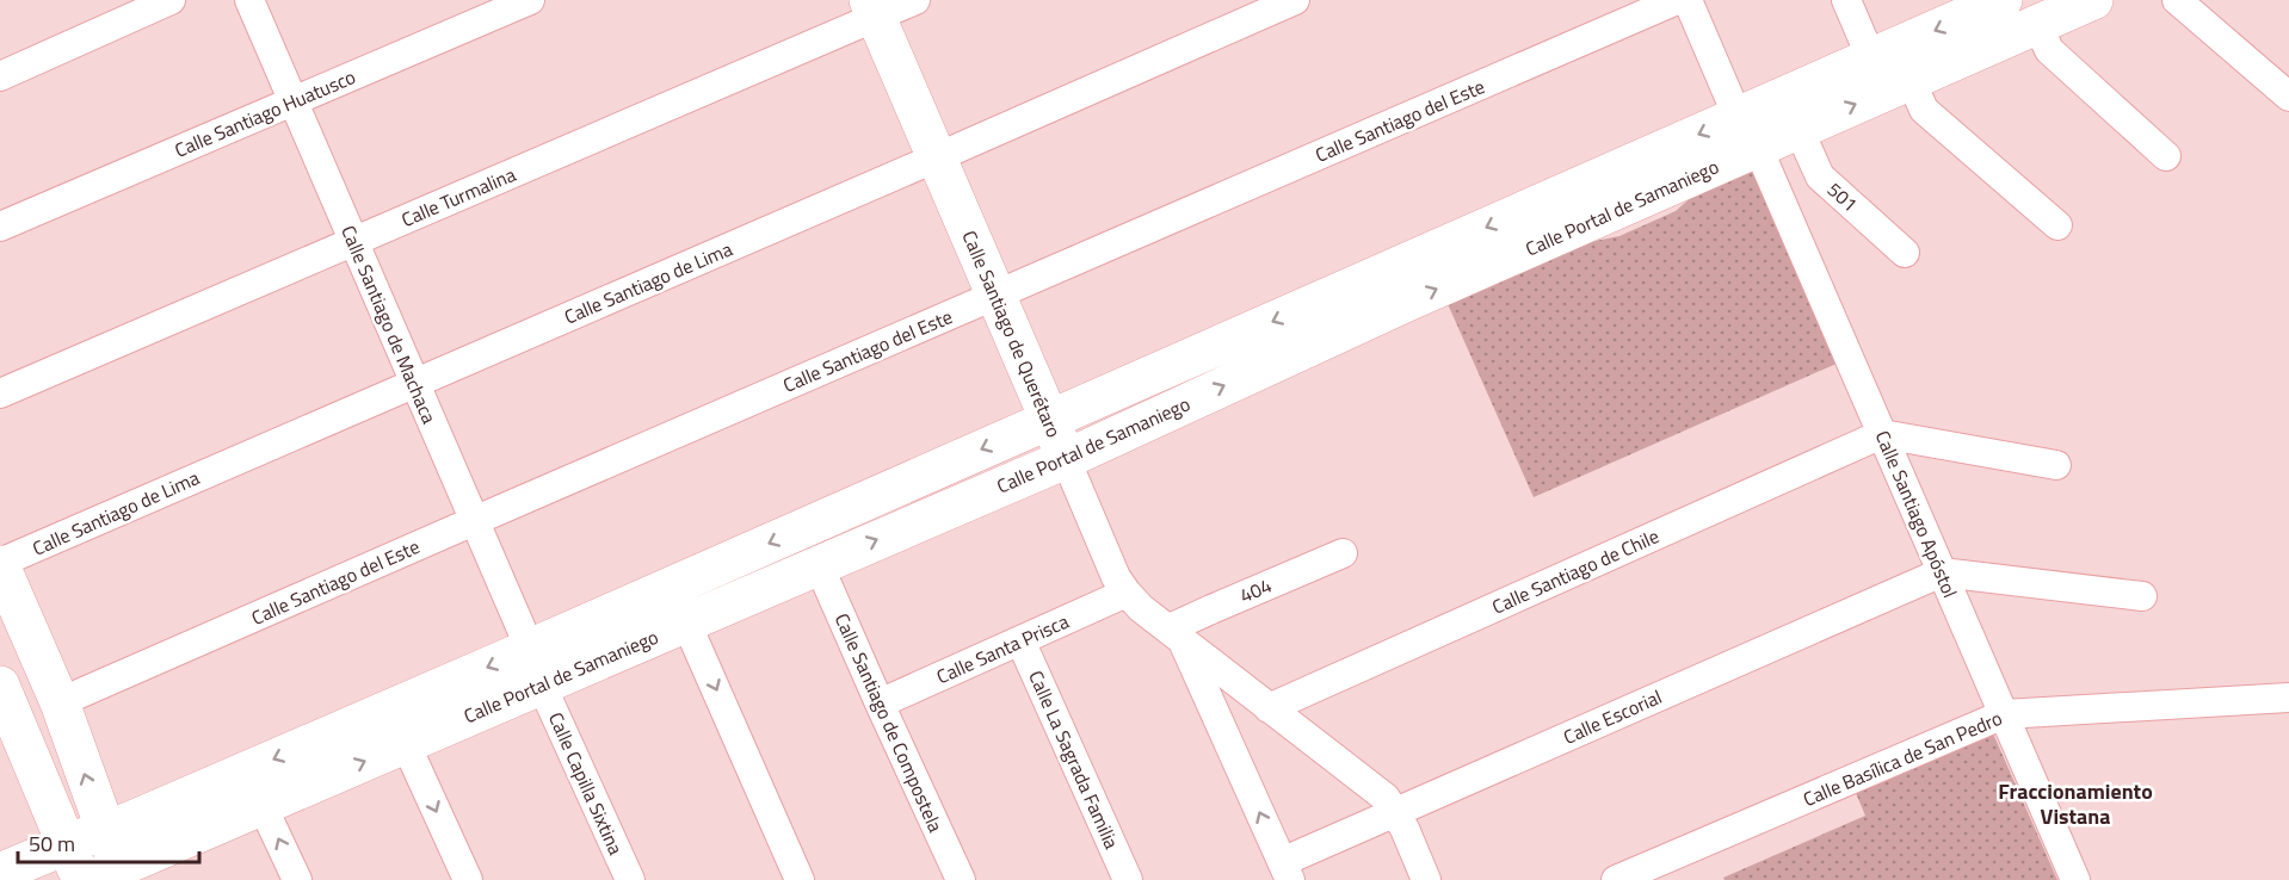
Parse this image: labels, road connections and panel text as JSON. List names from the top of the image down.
{
  "streets": {
    "street": [
      "Calle Santiago Huatusco",
      "Calle Santiago del Este",
      "Calle Turmalina",
      "501",
      "Calle Portal de Samaniego",
      "Calle Santiago de Lima",
      "Calle Santiago de Machaca",
      "Calle Santiago de Querétaro",
      "Calle Santiago Apóstol",
      "Calle Santiago de Chile",
      "404",
      "Calle Santa Prisca",
      "Calle Escorial",
      "Calle Santiago de Compostela",
      "Calle Basílica de San Pedro",
      "Calle La Sagrada Familia",
      "Calle Capilla Sixtina"
    ]
  },
  "crossings": [
    ["Calle Santiago Huatusco", "Calle Santiago de Machaca"],
    ["Calle Santiago del Este", "Calle Santiago de Machaca"],
    ["Calle Santiago del Este", "Calle Santiago de Querétaro"],
    ["Calle Turmalina", "Calle Santiago de Machaca"],
    ["Calle Turmalina", "Calle Santiago de Querétaro"],
    ["501", "Calle Portal de Samaniego"],
    ["Calle Portal de Samaniego", "Calle Santiago de Machaca"],
    ["Calle Portal de Samaniego", "Calle Santiago de Querétaro"],
    ["Calle Portal de Samaniego", "Calle Santiago Apóstol"],
    ["Calle Portal de Samaniego", "Calle Santiago de Compostela"],
    ["Calle Portal de Samaniego", "Calle Capilla Sixtina"],
    ["Calle Santiago de Lima", "Calle Santiago de Machaca"],
    ["Calle Santiago de Lima", "Calle Santiago de Querétaro"],
    ["Calle Santiago de Querétaro", "Calle Santiago de Chile"],
    ["Calle Santiago de Querétaro", "404"],
    ["Calle Santiago de Querétaro", "Calle Santa Prisca"],
    ["Calle Santiago de Querétaro", "Calle Escorial"],
    ["Calle Santiago Apóstol", "Calle Santiago de Chile"],
    ["Calle Santiago Apóstol", "Calle Escorial"],
    ["Calle Santiago Apóstol", "Calle Basílica de San Pedro"],
    ["Calle Santa Prisca", "Calle Santiago de Compostela"],
    ["Calle Santa Prisca", "Calle La Sagrada Familia"]
  ],
  "districts": ["Fraccionamiento Vistana"],
  "scale_bar": "50 m"
}
